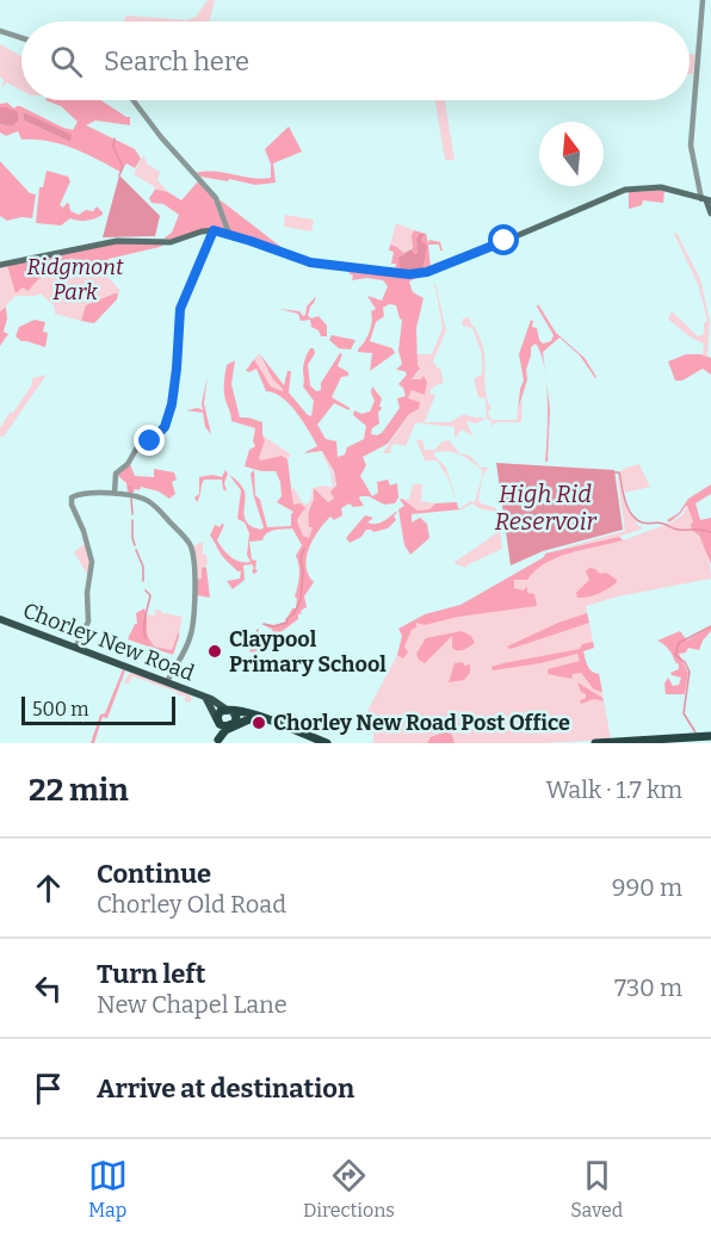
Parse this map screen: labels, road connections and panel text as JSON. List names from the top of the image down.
{
  "streets": {
    "highway": ["Chorley New Road"]
  },
  "water": ["High Rid Reservoir"],
  "parks": ["Ridgmont Park"],
  "places": ["Claypool Primary School", "Chorley New Road Post Office"],
  "scale_bar": "500 m",
  "north": "top",
  "page": {
    "search": "Search here",
    "scale": "500 m",
    "heading": ["22 min", "Walk · 1.7 km"],
    "list": [
      ["Continue", "Chorley Old Road", "990 m"],
      ["Turn left", "New Chapel Lane", "730 m"],
      "Arrive at destination"
    ],
    "nav": ["Map", "Directions", "Saved"]
  }
}
